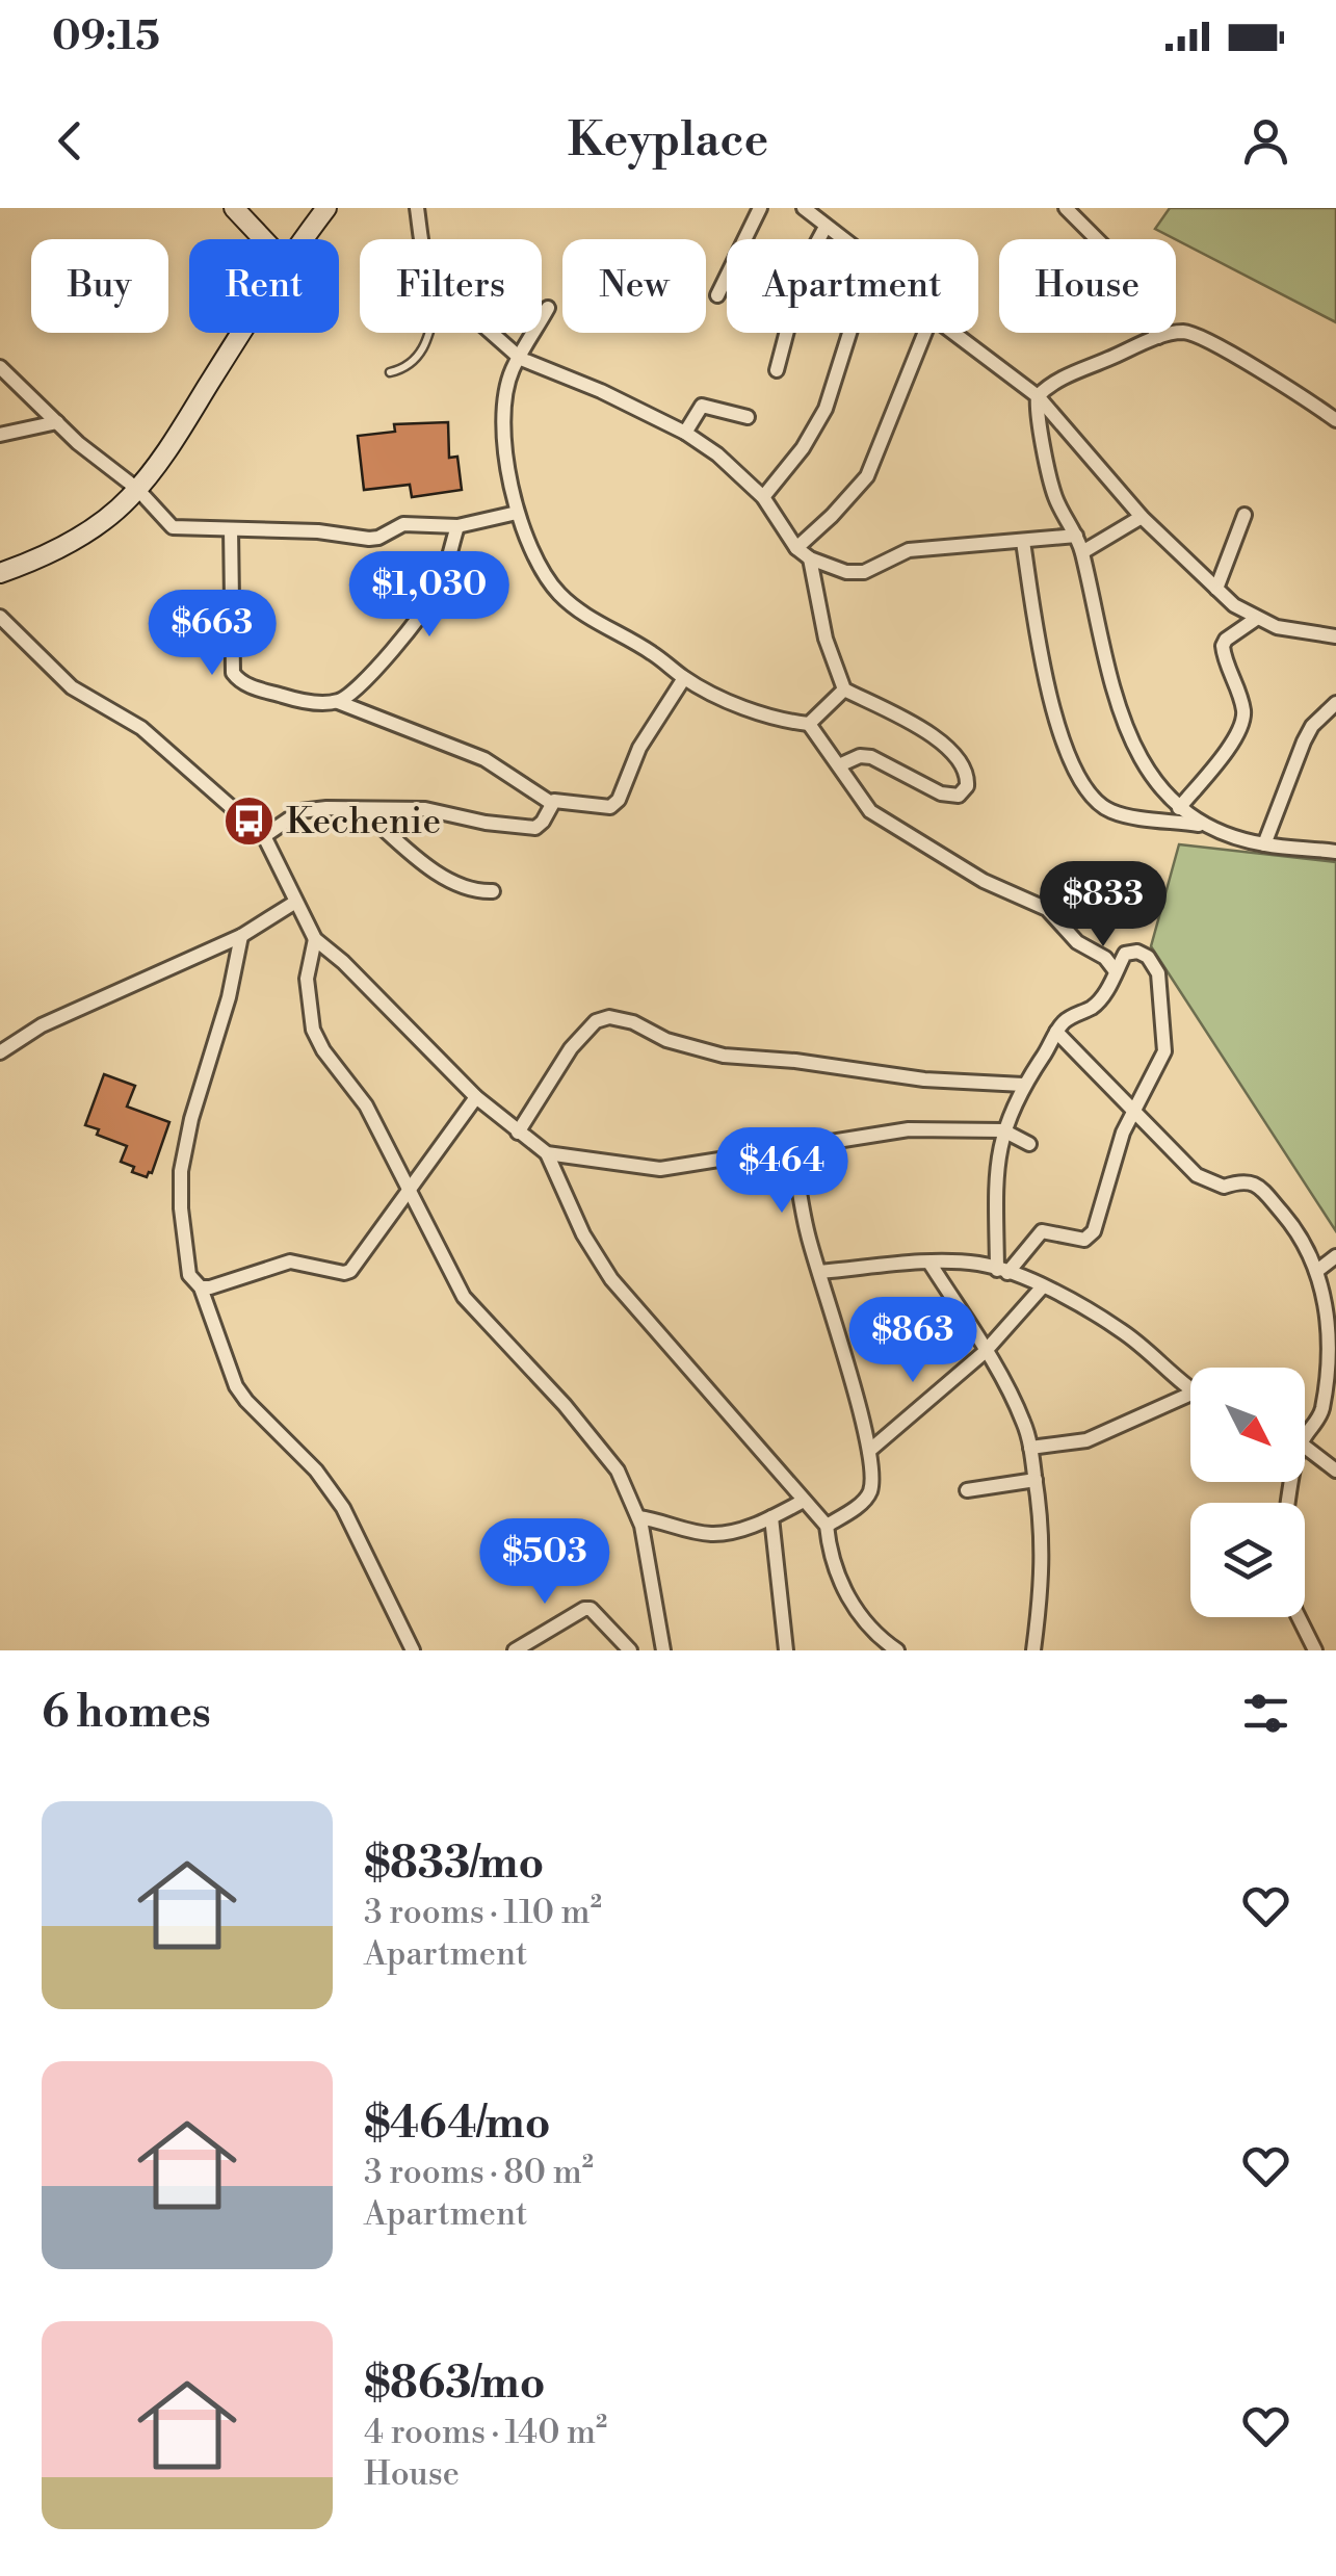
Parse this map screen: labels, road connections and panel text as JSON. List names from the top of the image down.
{
  "places": {
    "bus stop": ["Kechenie"]
  },
  "north": "bottom right",
  "page": {
    "status": "09:15",
    "header": "Keyplace",
    "chip": [
      "Buy",
      "Rent",
      "Filters",
      "New",
      "Apartment",
      "House"
    ],
    "price": [
      "$1,030",
      "$663",
      "$833",
      "$464",
      "$863",
      "$503"
    ],
    "heading": "6 homes",
    "list": [
      {
        "name": "$833/mo",
        "note": "3 rooms · 110 m² · Apartment"
      },
      {
        "name": "$464/mo",
        "note": "3 rooms · 80 m² · Apartment"
      },
      {
        "name": "$863/mo",
        "note": "4 rooms · 140 m² · House"
      }
    ]
  }
}
